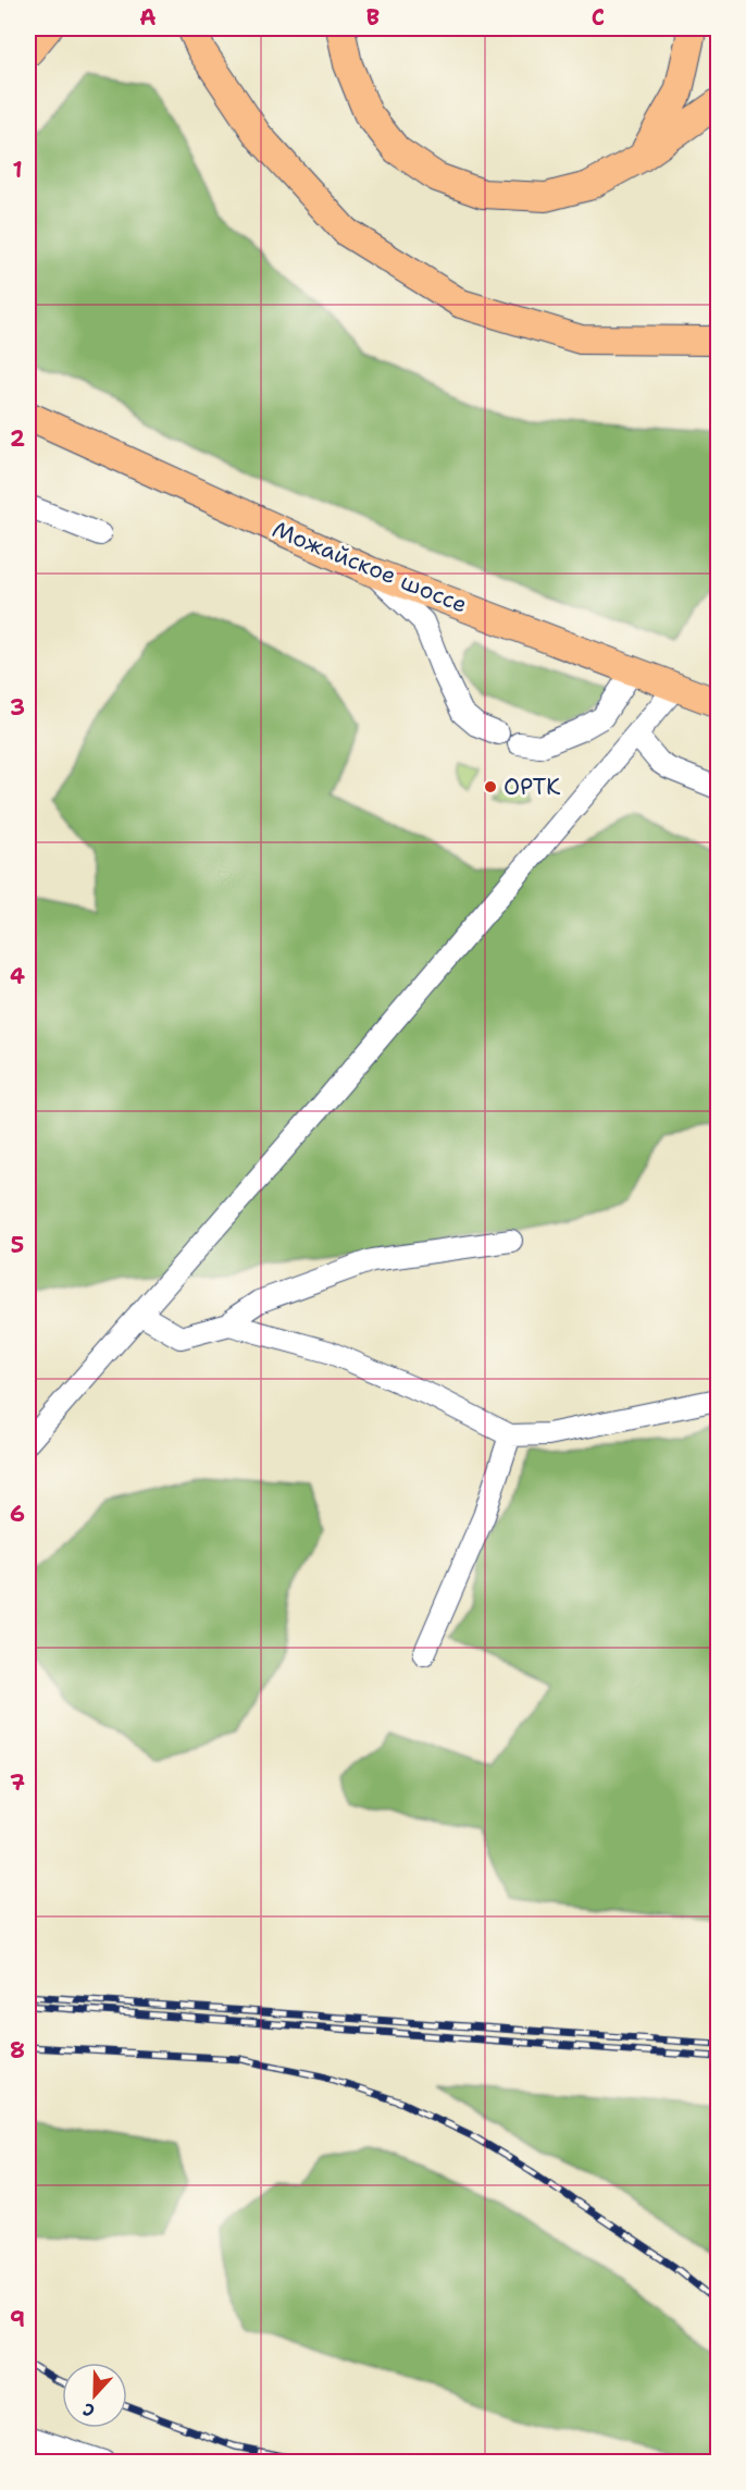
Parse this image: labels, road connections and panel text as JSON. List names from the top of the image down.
{
  "streets": {
    "main road": ["Можайское шоссе"]
  },
  "places": ["ОРТК"],
  "north": "bottom",
  "grid": {
    "columns": ["A", "B", "C"],
    "rows": [
      "1",
      "2",
      "3",
      "4",
      "5",
      "6",
      "7",
      "8",
      "9"
    ]
  }
}
